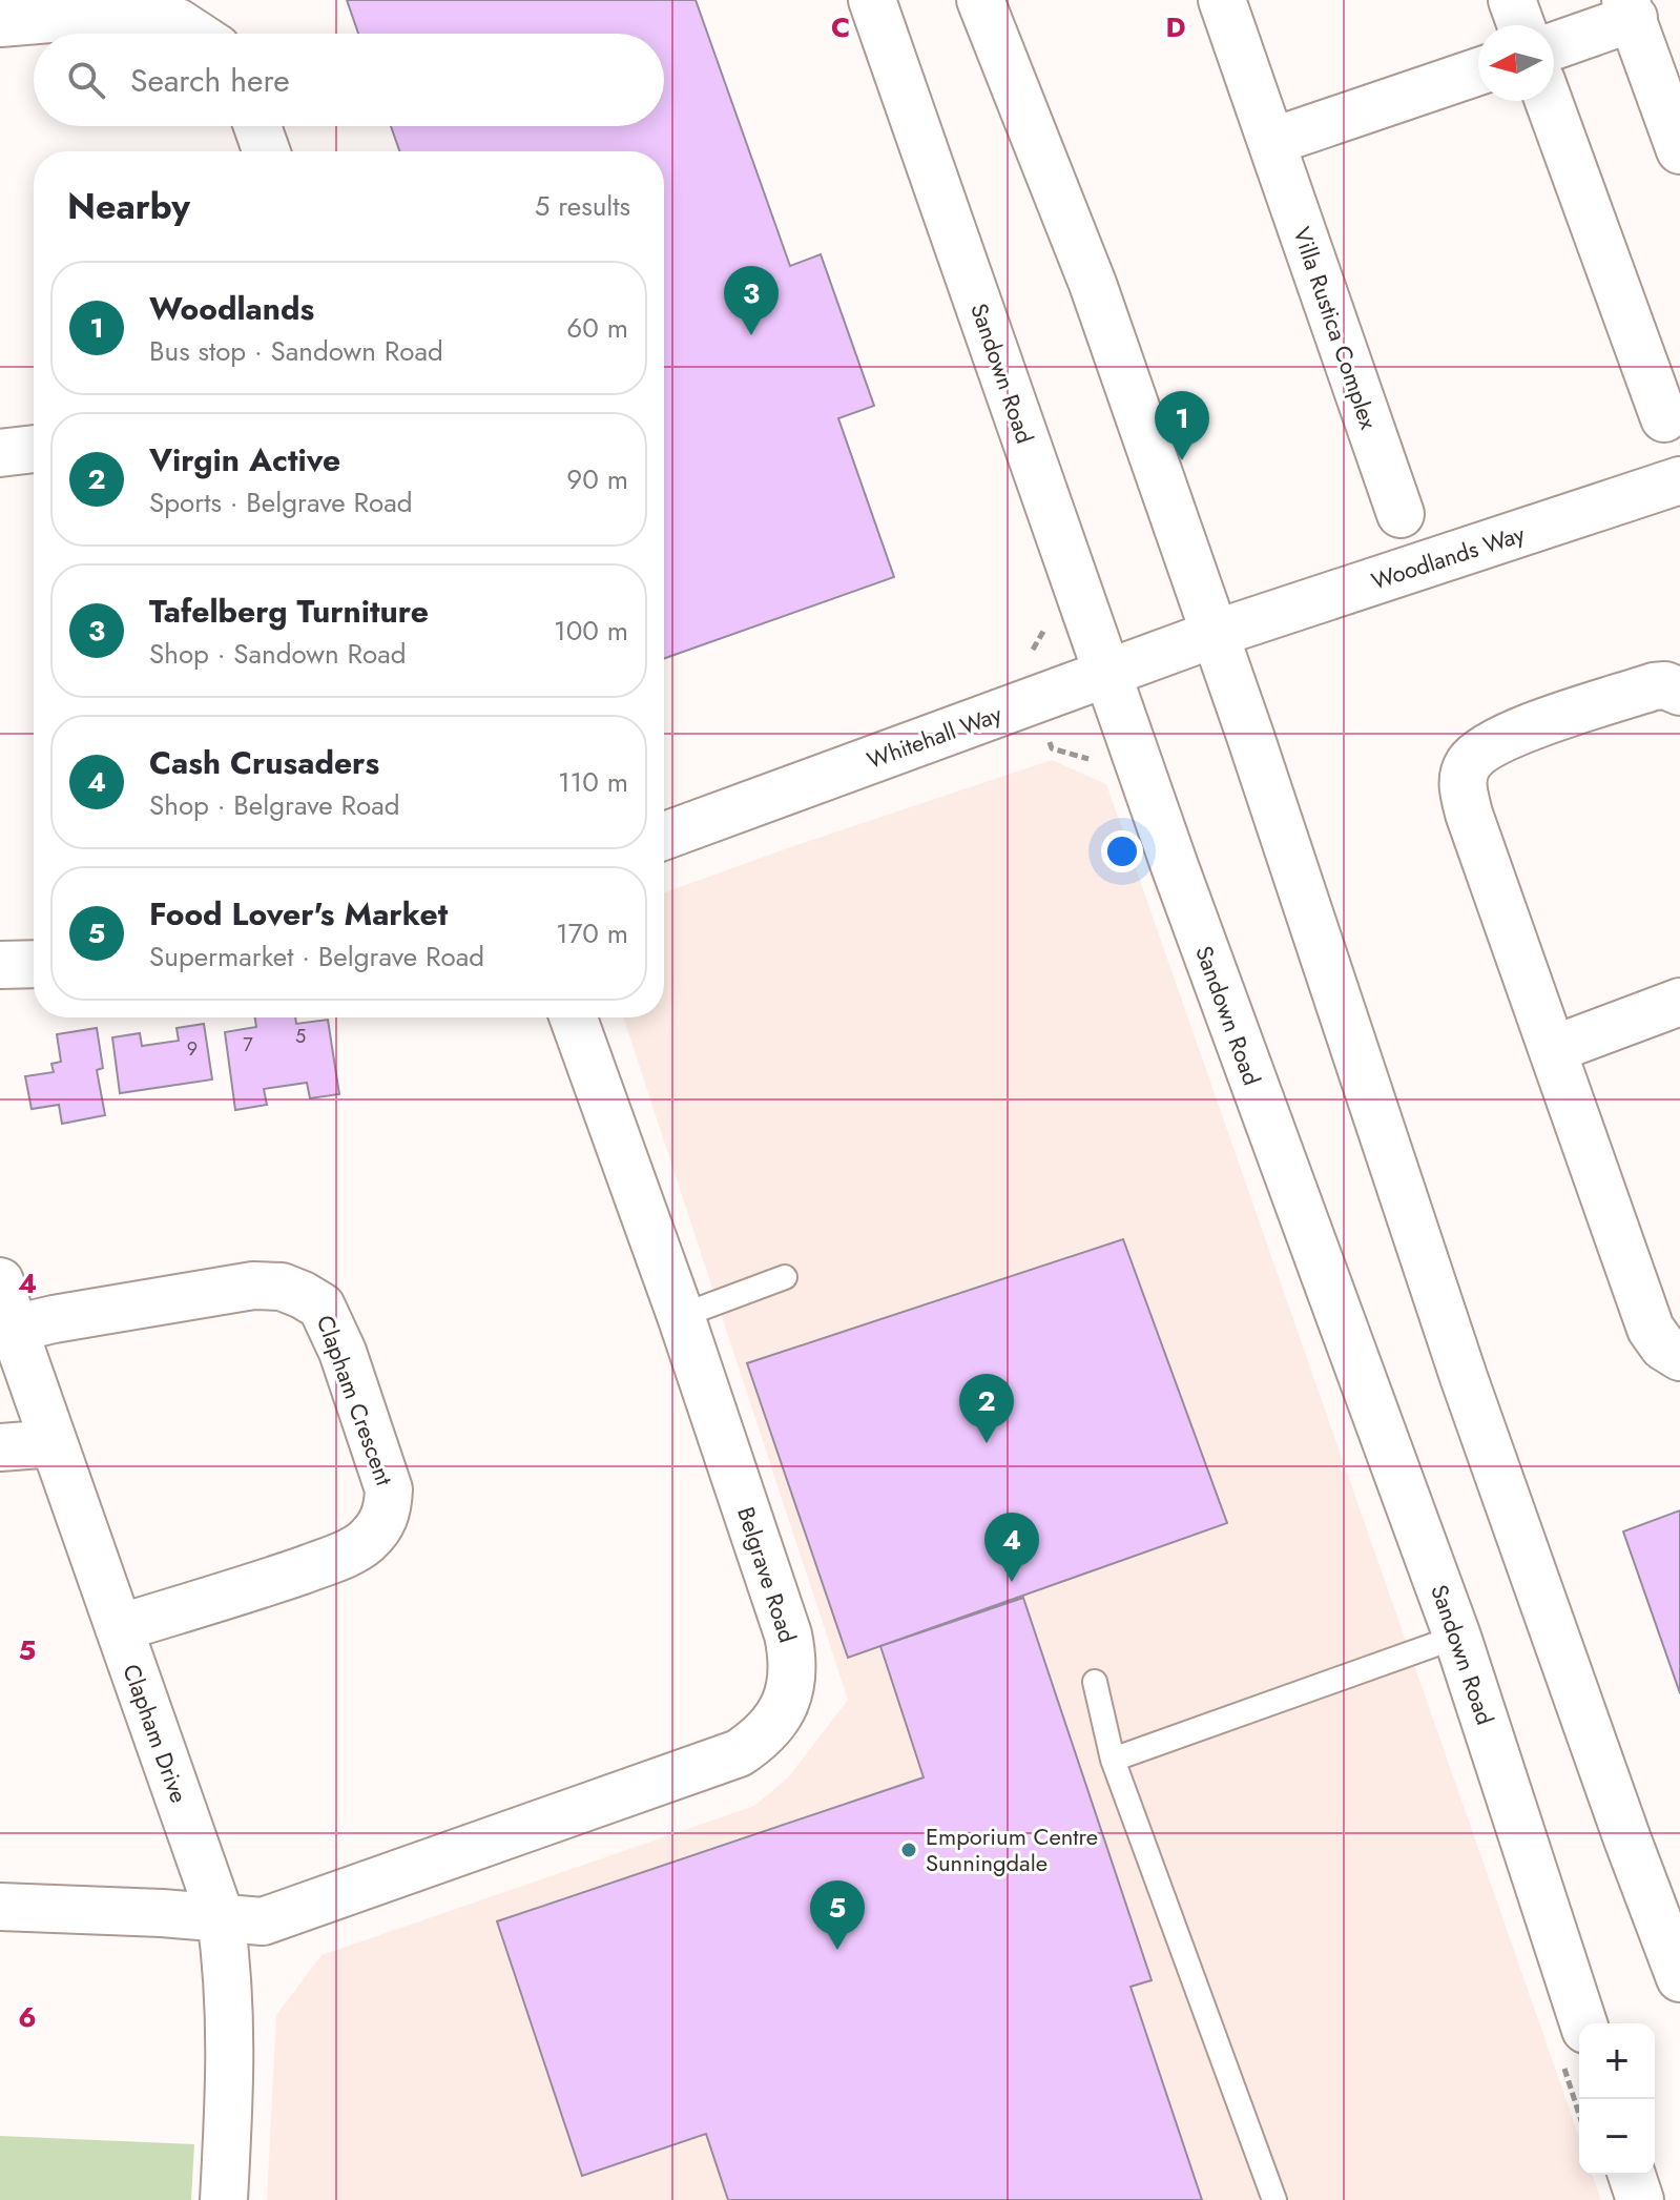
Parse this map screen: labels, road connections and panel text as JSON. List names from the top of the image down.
{
  "streets": {
    "street": [
      "Villa Rustica Complex",
      "Sandown Road",
      "Woodlands Way",
      "Whitehall Way",
      "Clapham Crescent",
      "Belgrave Road",
      "Clapham Drive"
    ]
  },
  "crossings": [
    ["Sandown Road", "Whitehall Way"],
    ["Woodlands Way", "Whitehall Way"],
    ["Clapham Crescent", "Clapham Drive"],
    ["Belgrave Road", "Clapham Drive"]
  ],
  "places": ["Emporium Centre Sunningdale"],
  "house_numbers": ["5", "7", "9"],
  "north": "left",
  "page": {
    "search": "Search here",
    "heading": ["Nearby", "5 results"],
    "list": [
      {
        "mark": "1",
        "name": "Woodlands",
        "note": "Bus stop · Sandown Road",
        "value": "60 m"
      },
      {
        "mark": "2",
        "name": "Virgin Active",
        "note": "Sports · Belgrave Road",
        "value": "90 m"
      },
      {
        "mark": "3",
        "name": "Tafelberg Turniture",
        "note": "Shop · Sandown Road",
        "value": "100 m"
      },
      {
        "mark": "4",
        "name": "Cash Crusaders",
        "note": "Shop · Belgrave Road",
        "value": "110 m"
      },
      {
        "mark": "5",
        "name": "Food Lover's Market",
        "note": "Supermarket · Belgrave Road",
        "value": "170 m"
      }
    ],
    "pins": [
      "3",
      "1",
      "2",
      "4",
      "5"
    ],
    "map_buttons": ["+", "−"]
  },
  "grid": {
    "columns": ["C", "D"],
    "rows": ["4", "5", "6"]
  }
}
